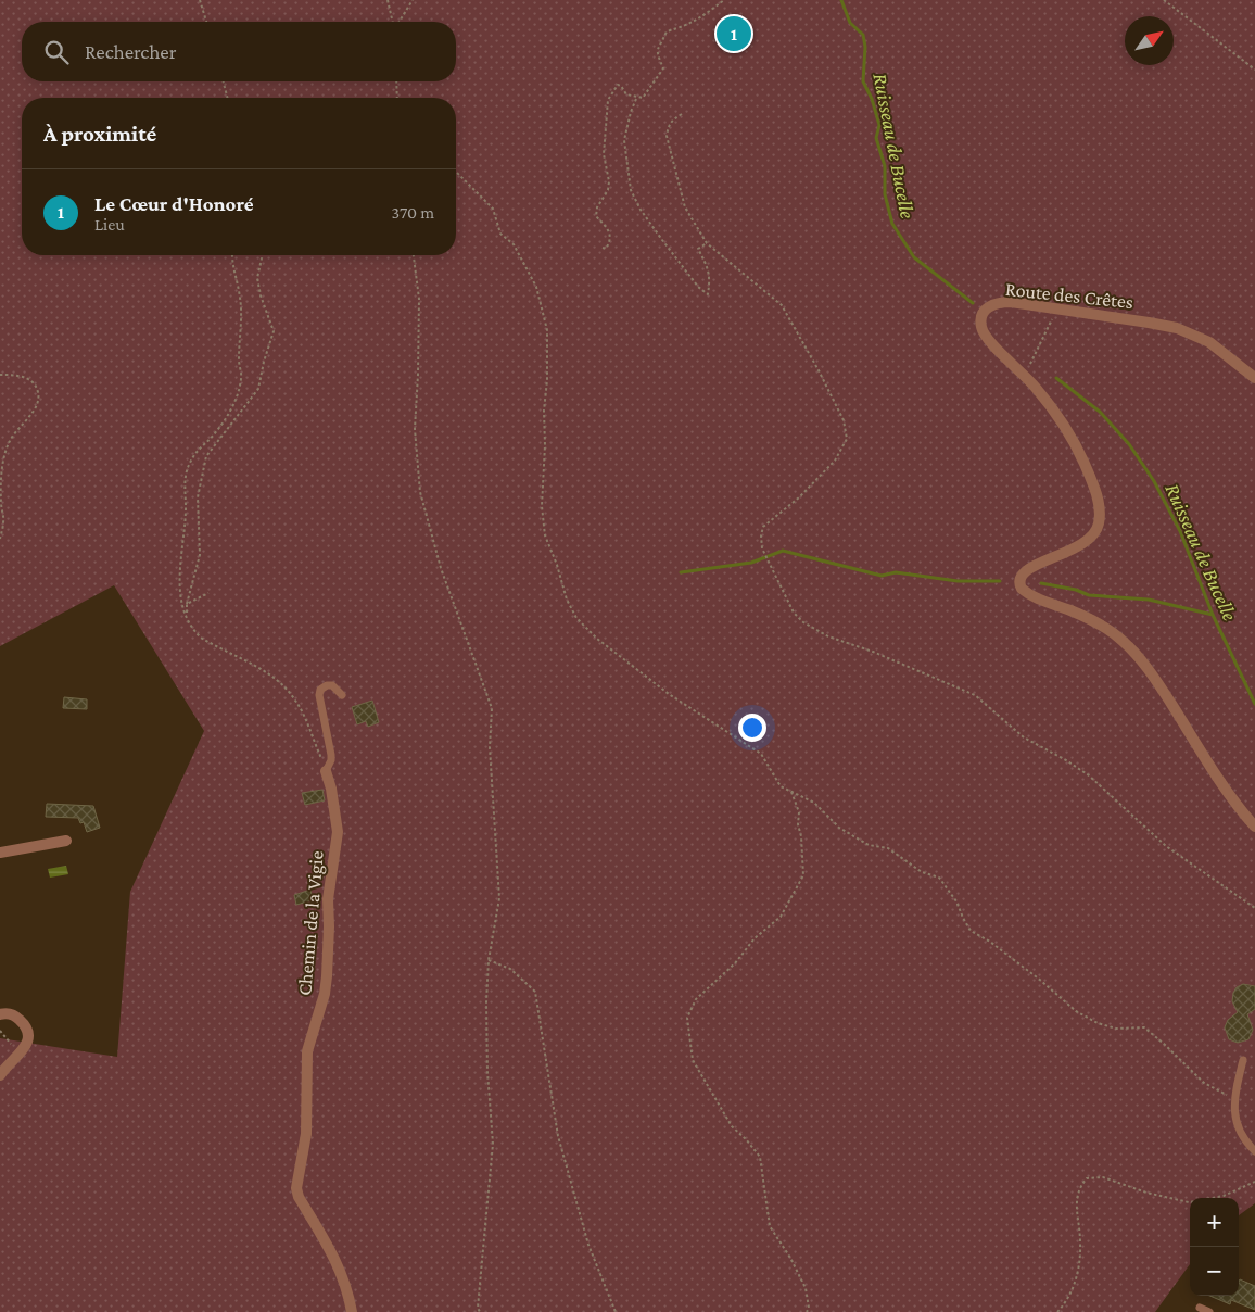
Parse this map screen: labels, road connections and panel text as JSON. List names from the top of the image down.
{
  "streets": {
    "street": ["Route des Crêtes", "Chemin de la Vigie"]
  },
  "water": ["Ruisseau de Bucelle"],
  "north": "top right",
  "page": {
    "pins": "1",
    "search": "Rechercher",
    "heading": "À proximité",
    "list": [
      {
        "mark": "1",
        "name": "Le Cœur d'Honoré",
        "note": "Lieu",
        "value": "370 m"
      }
    ],
    "map_buttons": ["+", "−"]
  }
}
